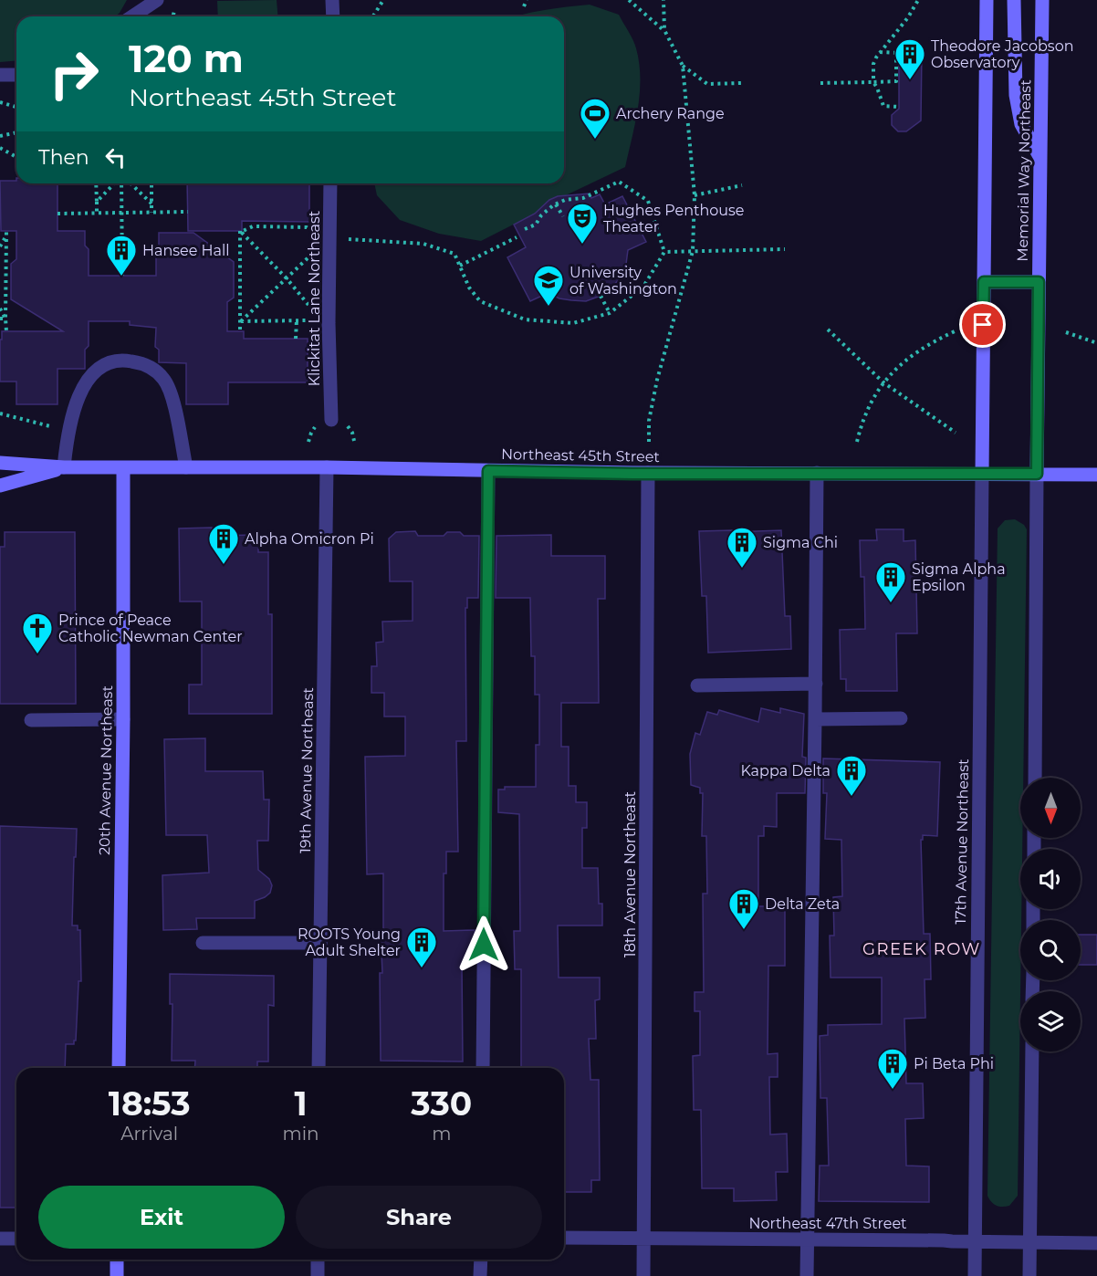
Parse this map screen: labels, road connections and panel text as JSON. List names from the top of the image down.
{
  "streets": {
    "street": [
      "Memorial Way Northeast",
      "Klickitat Lane Northeast",
      "Northeast 45th Street",
      "20th Avenue Northeast",
      "19th Avenue Northeast",
      "17th Avenue Northeast",
      "18th Avenue Northeast",
      "Northeast 47th Street"
    ]
  },
  "crossings": [
    ["Memorial Way Northeast", "Northeast 45th Street"],
    ["Northeast 45th Street", "20th Avenue Northeast"],
    ["Northeast 45th Street", "19th Avenue Northeast"],
    ["Northeast 45th Street", "17th Avenue Northeast"],
    ["Northeast 45th Street", "18th Avenue Northeast"],
    ["17th Avenue Northeast", "Northeast 47th Street"],
    ["18th Avenue Northeast", "Northeast 47th Street"]
  ],
  "districts": ["GREEK ROW"],
  "places": {
    "building": [
      "Theodore Jacobson Observatory",
      "Hansee Hall",
      "Alpha Omicron Pi",
      "Sigma Chi",
      "Sigma Alpha Epsilon",
      "Kappa Delta",
      "Delta Zeta",
      "ROOTS Young Adult Shelter",
      "Pi Beta Phi"
    ],
    "sports": ["Archery Range"],
    "theatre": ["Hughes Penthouse Theater"],
    "school or university": ["University of Washington"],
    "church": ["Prince of Peace Catholic Newman Center"]
  },
  "north": "bottom",
  "page": {
    "turn": ["120 m", "Northeast 45th Street"],
    "then": "Then",
    "eta": [
      "18:53",
      "Arrival",
      "1",
      "min",
      "330",
      "m"
    ],
    "buttons": ["Exit", "Share"]
  }
}
